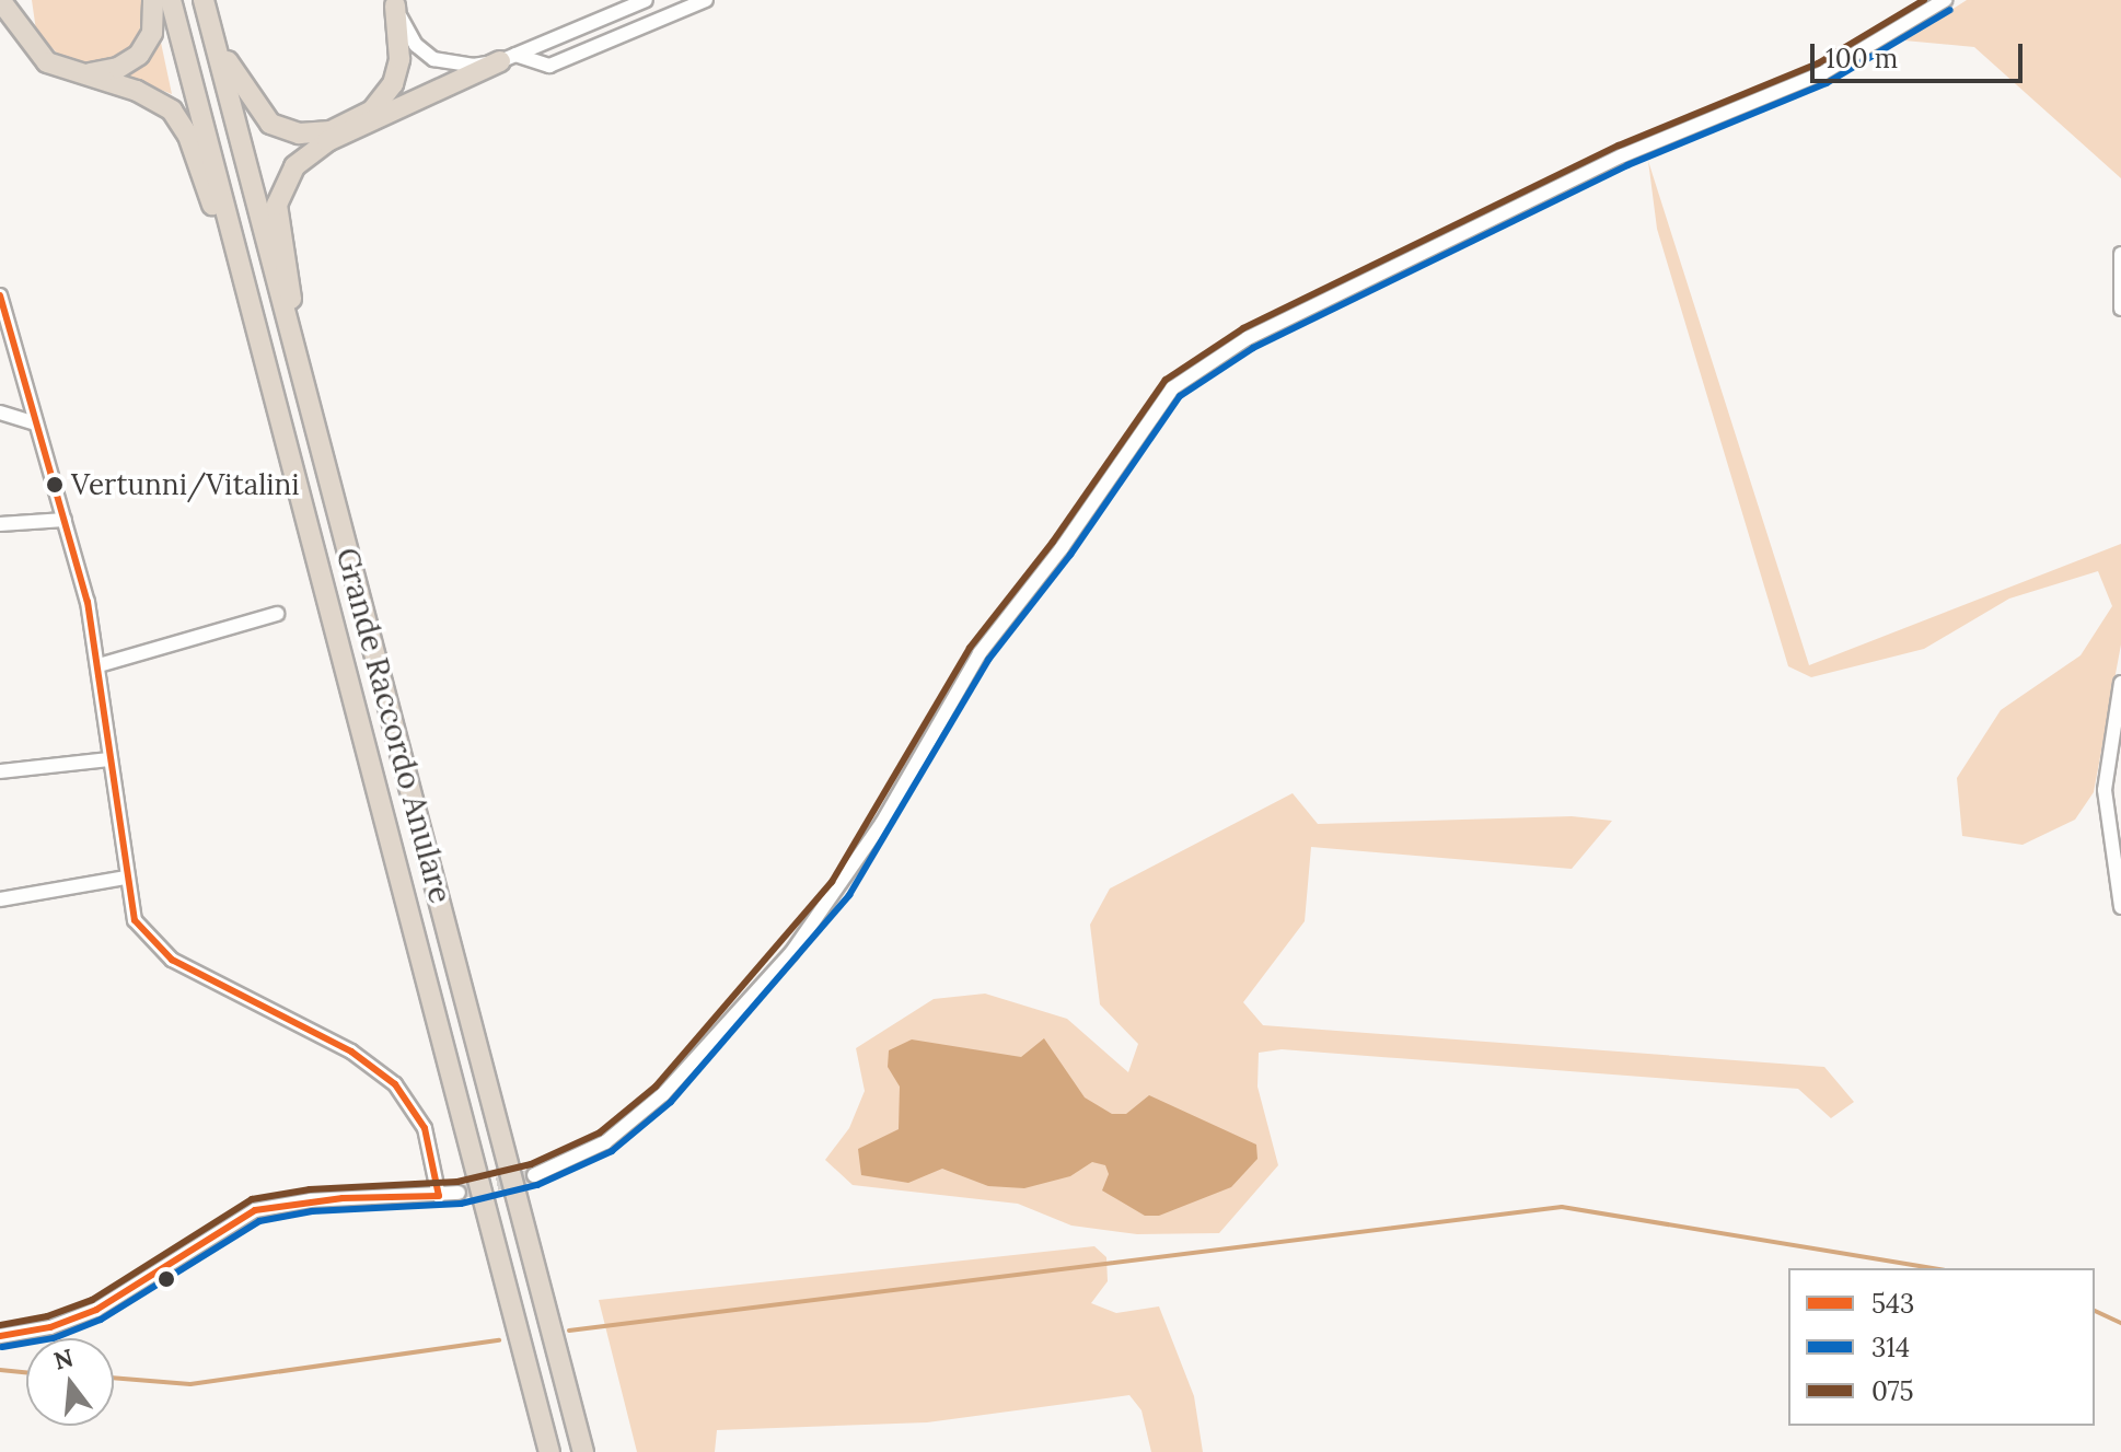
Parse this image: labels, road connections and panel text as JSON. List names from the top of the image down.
{
  "streets": {
    "highway": ["Grande Raccordo Anulare"]
  },
  "places": ["Vertunni/Vitalini"],
  "lines": ["transit line 075", "transit line 314", "transit line 543"],
  "legend": ["543", "314", "075"],
  "scale_bar": "100 m",
  "north": "top"
}
